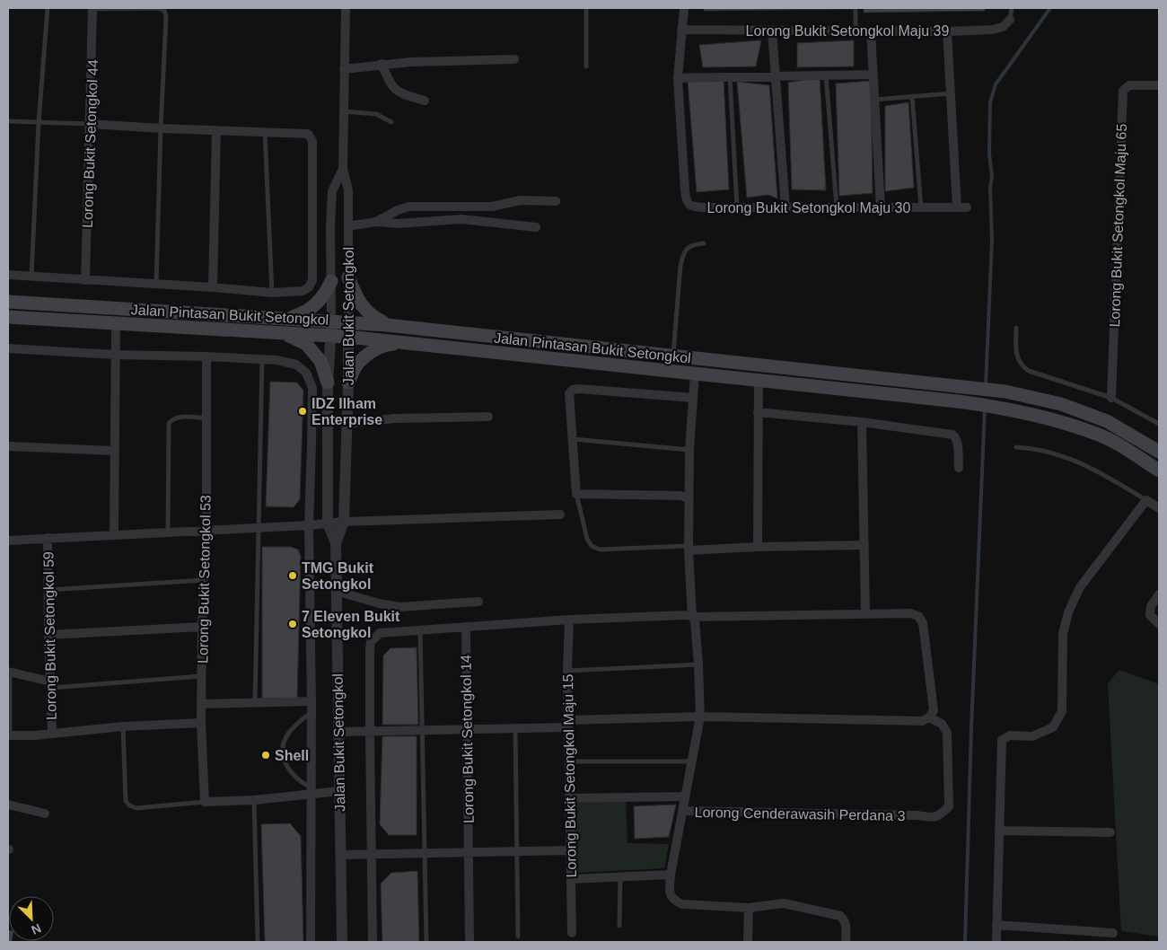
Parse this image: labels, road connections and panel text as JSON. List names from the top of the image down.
{
  "streets": {
    "main road": ["Jalan Pintasan Bukit Setongkol"],
    "street": [
      "Lorong Bukit Setongkol Maju 39",
      "Lorong Bukit Setongkol 44",
      "Lorong Bukit Setongkol Maju 30",
      "Lorong Bukit Setongkol Maju 65",
      "Jalan Bukit Setongkol",
      "Lorong Bukit Setongkol 53",
      "Lorong Bukit Setongkol 59",
      "Lorong Bukit Setongkol 14",
      "Lorong Bukit Setongkol Maju 15",
      "Lorong Cenderawasih Perdana 3"
    ]
  },
  "crossings": [
    ["Lorong Bukit Setongkol Maju 39", "Lorong Bukit Setongkol Maju 30"],
    ["Jalan Pintasan Bukit Setongkol", "Jalan Bukit Setongkol"]
  ],
  "places": [
    "IDZ Ilham Enterprise",
    "TMG Bukit Setongkol",
    "7 Eleven Bukit Setongkol",
    "Shell"
  ],
  "north": "bottom right"
}
